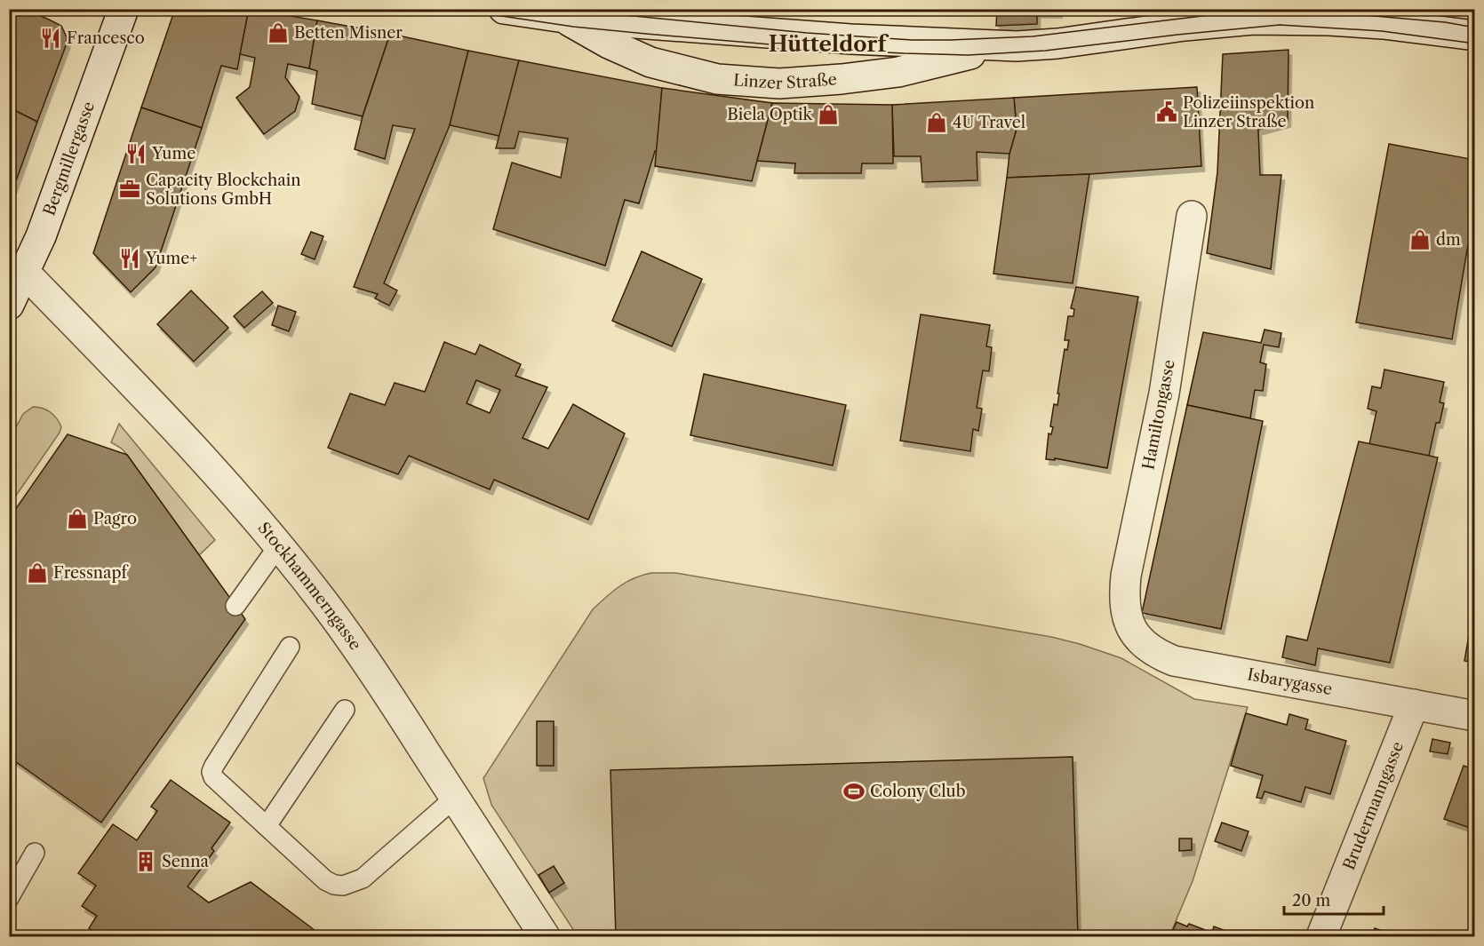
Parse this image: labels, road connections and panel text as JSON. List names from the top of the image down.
{
  "streets": {
    "street": [
      "Linzer Straße",
      "Bergmillergasse",
      "Hamiltongasse",
      "Stockhammerngasse",
      "Isbarygasse",
      "Brudermanngasse"
    ]
  },
  "crossings": [
    ["Bergmillergasse", "Stockhammerngasse"],
    ["Hamiltongasse", "Isbarygasse"],
    ["Isbarygasse", "Brudermanngasse"]
  ],
  "districts": ["Hütteldorf"],
  "places": {
    "shop": [
      "Betten Misner",
      "Biela Optik",
      "4U Travel",
      "dm",
      "Pagro",
      "Fressnapf"
    ],
    "restaurant": ["Francesco", "Yume", "Yume+"],
    "public building": ["Polizeiinspektion Linzer Straße"],
    "office": ["Capacity Blockchain Solutions GmbH"],
    "sports": ["Colony Club"],
    "building": ["Senna"]
  },
  "scale_bar": "20 m"
}
